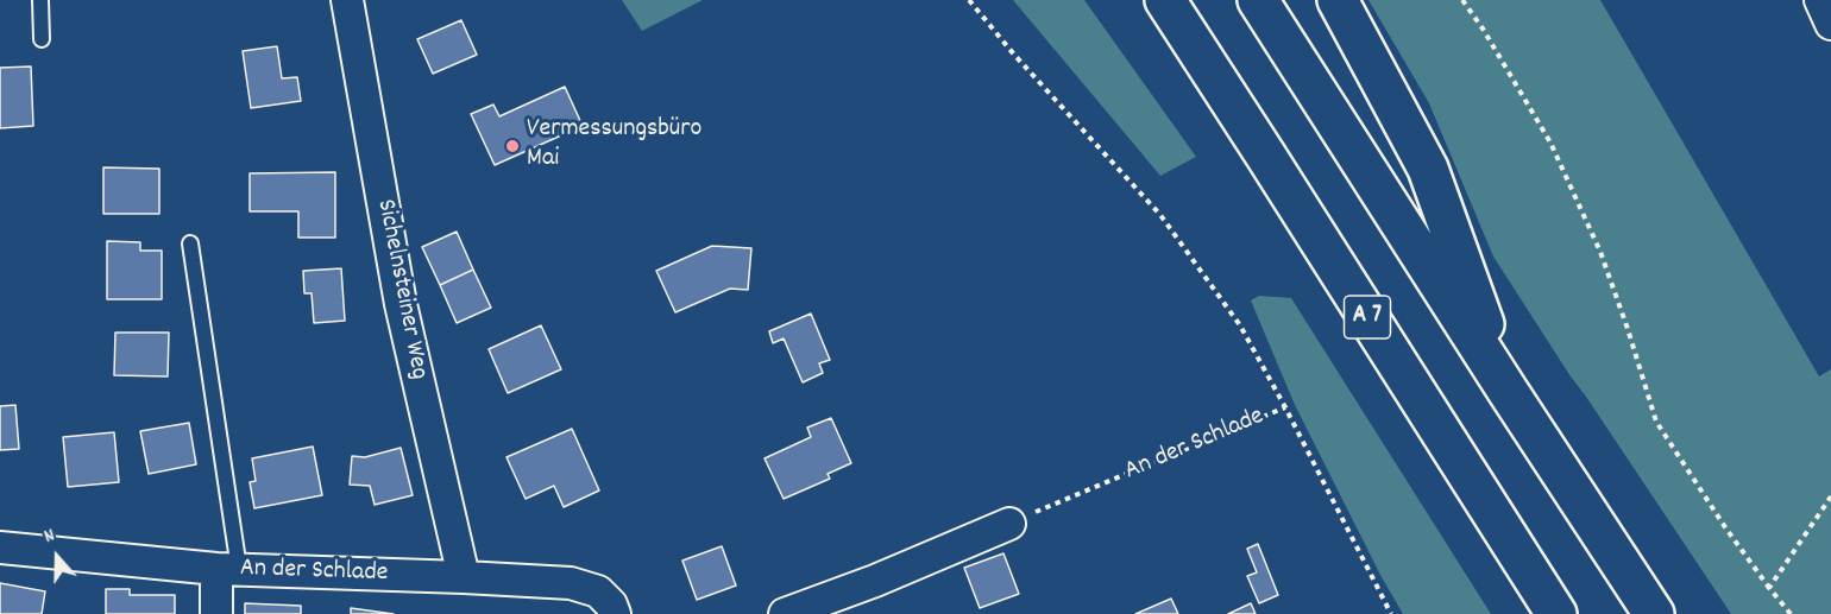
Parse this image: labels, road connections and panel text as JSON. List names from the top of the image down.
{
  "streets": {
    "highway": ["A 7"],
    "street": ["Sichelnsteiner Weg", "An der Schlade"]
  },
  "crossings": [
    ["Sichelnsteiner Weg", "An der Schlade"]
  ],
  "places": ["Vermessungsbüro Mai"],
  "north": "top"
}
